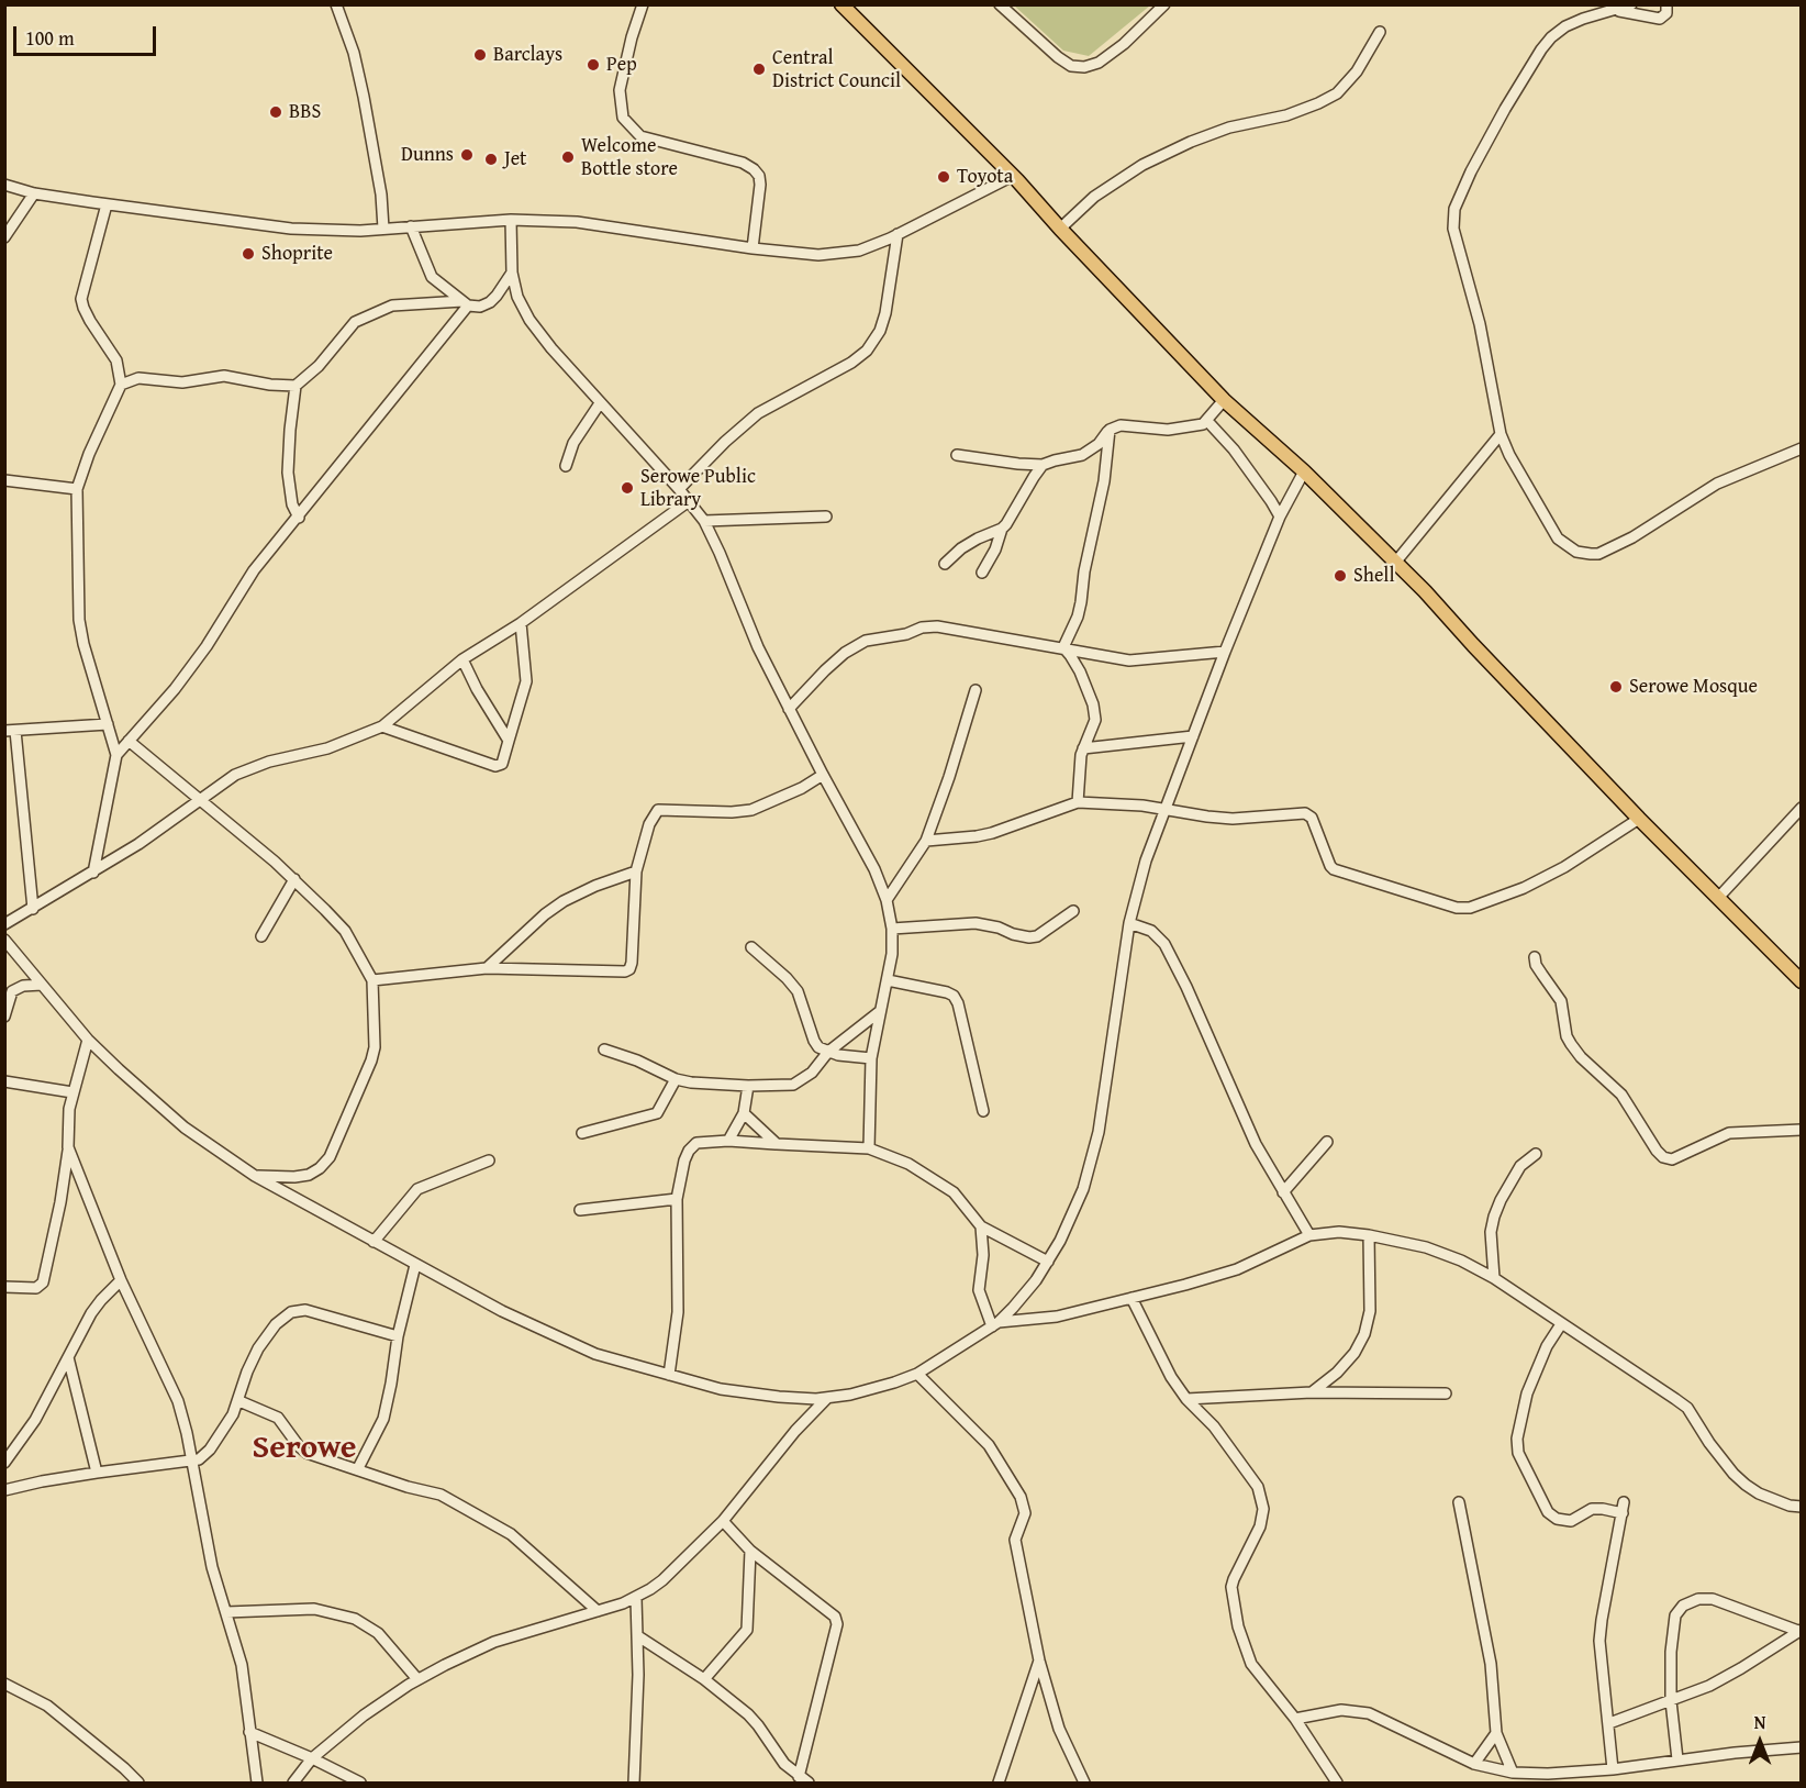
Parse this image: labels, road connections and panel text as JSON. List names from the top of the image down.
{
  "districts": ["Serowe"],
  "places": [
    "Barclays",
    "Pep",
    "Central District Council",
    "BBS",
    "Dunns",
    "Welcome Bottle store",
    "Jet",
    "Toyota",
    "Shoprite",
    "Serowe Public Library",
    "Shell",
    "Serowe Mosque"
  ],
  "scale_bar": "100 m",
  "north": "top"
}
